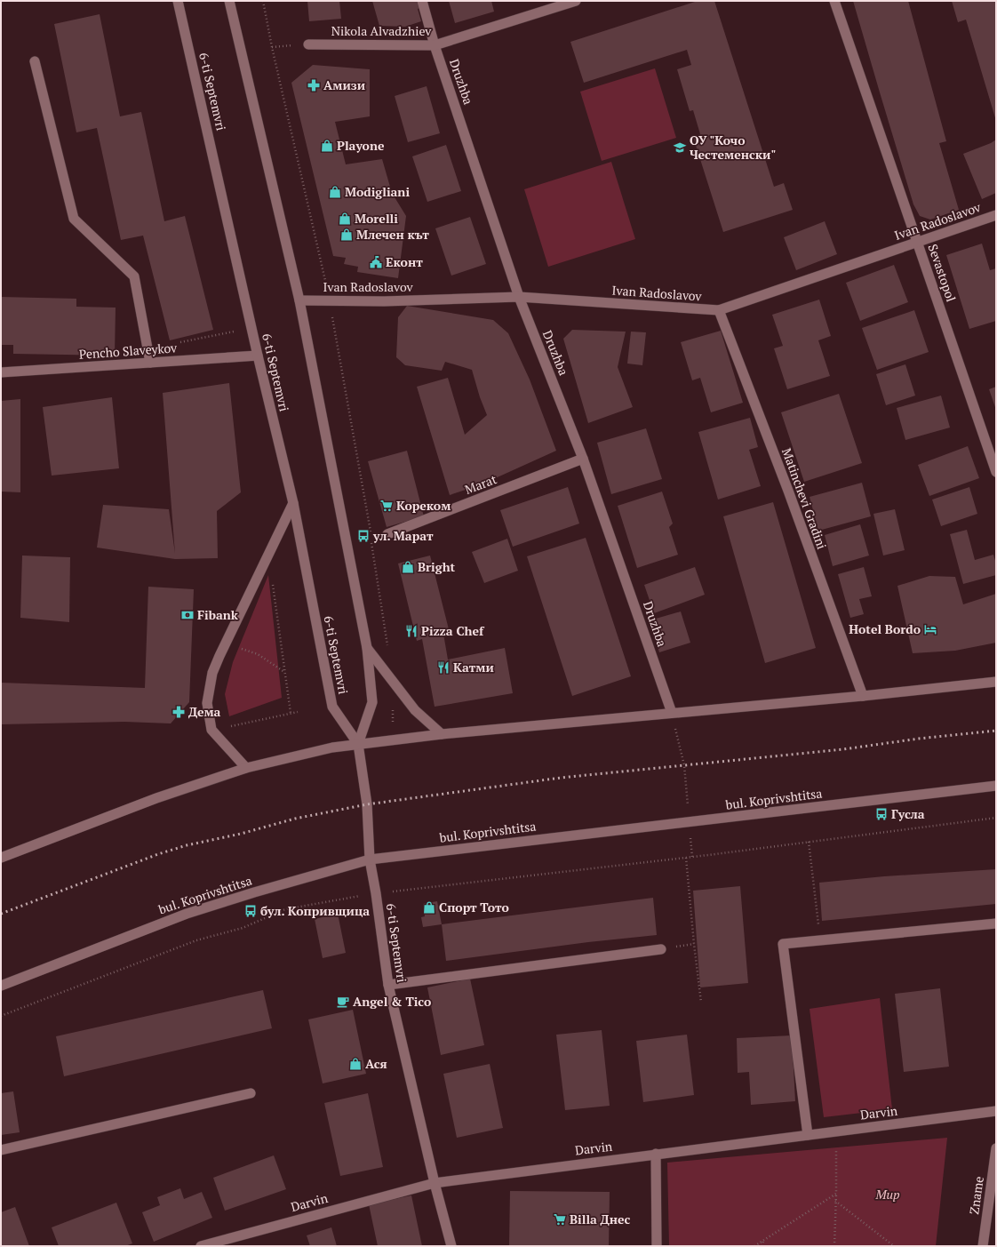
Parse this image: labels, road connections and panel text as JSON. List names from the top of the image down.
{
  "streets": {
    "street": [
      "Nikola Alvadzhiev",
      "Druzhba",
      "6-ti Septemvri",
      "Ivan Radoslavov",
      "Sevastopol",
      "Pencho Slaveykov",
      "Marat",
      "Matinchevi Gradini",
      "bul. Koprivshtitsa",
      "Darvin",
      "Zname"
    ]
  },
  "crossings": [
    ["Nikola Alvadzhiev", "Druzhba"],
    ["Druzhba", "Ivan Radoslavov"],
    ["Druzhba", "Marat"],
    ["6-ti Septemvri", "Ivan Radoslavov"],
    ["6-ti Septemvri", "Pencho Slaveykov"],
    ["6-ti Septemvri", "bul. Koprivshtitsa"],
    ["6-ti Septemvri", "Darvin"],
    ["Ivan Radoslavov", "Sevastopol"],
    ["Ivan Radoslavov", "Matinchevi Gradini"]
  ],
  "parks": ["Мир"],
  "places": {
    "pharmacy": ["Амизи", "Дема"],
    "shop": [
      "Playone",
      "Modigliani",
      "Morelli",
      "Млечен кът",
      "Bright",
      "Спорт Тото",
      "Ася"
    ],
    "school or university": ["ОУ \"Кочо Честеменски\""],
    "public building": ["Еконт"],
    "supermarket": ["Кореком", "Billa Днес"],
    "bus stop": ["ул. Марат", "Гусла", "бул. Копривщица"],
    "bank": ["Fibank"],
    "hotel": ["Hotel Bordo"],
    "restaurant": ["Pizza Chef", "Катми"],
    "cafe": ["Angel & Tico"]
  }
}
